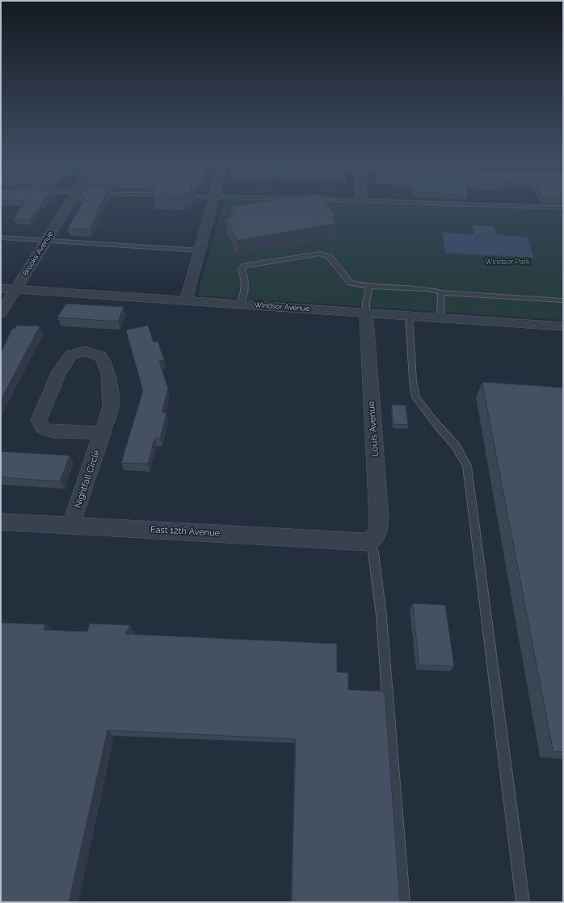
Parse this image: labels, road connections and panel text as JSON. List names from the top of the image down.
{
  "streets": {
    "street": [
      "Brooks Avenue",
      "Windsor Avenue",
      "Louis Avenue",
      "Nightfall Circle",
      "East 12th Avenue"
    ]
  },
  "crossings": [
    ["Brooks Avenue", "Windsor Avenue"],
    ["Windsor Avenue", "Louis Avenue"],
    ["Louis Avenue", "East 12th Avenue"],
    ["Nightfall Circle", "East 12th Avenue"]
  ],
  "parks": ["Windsor Park"]
}
